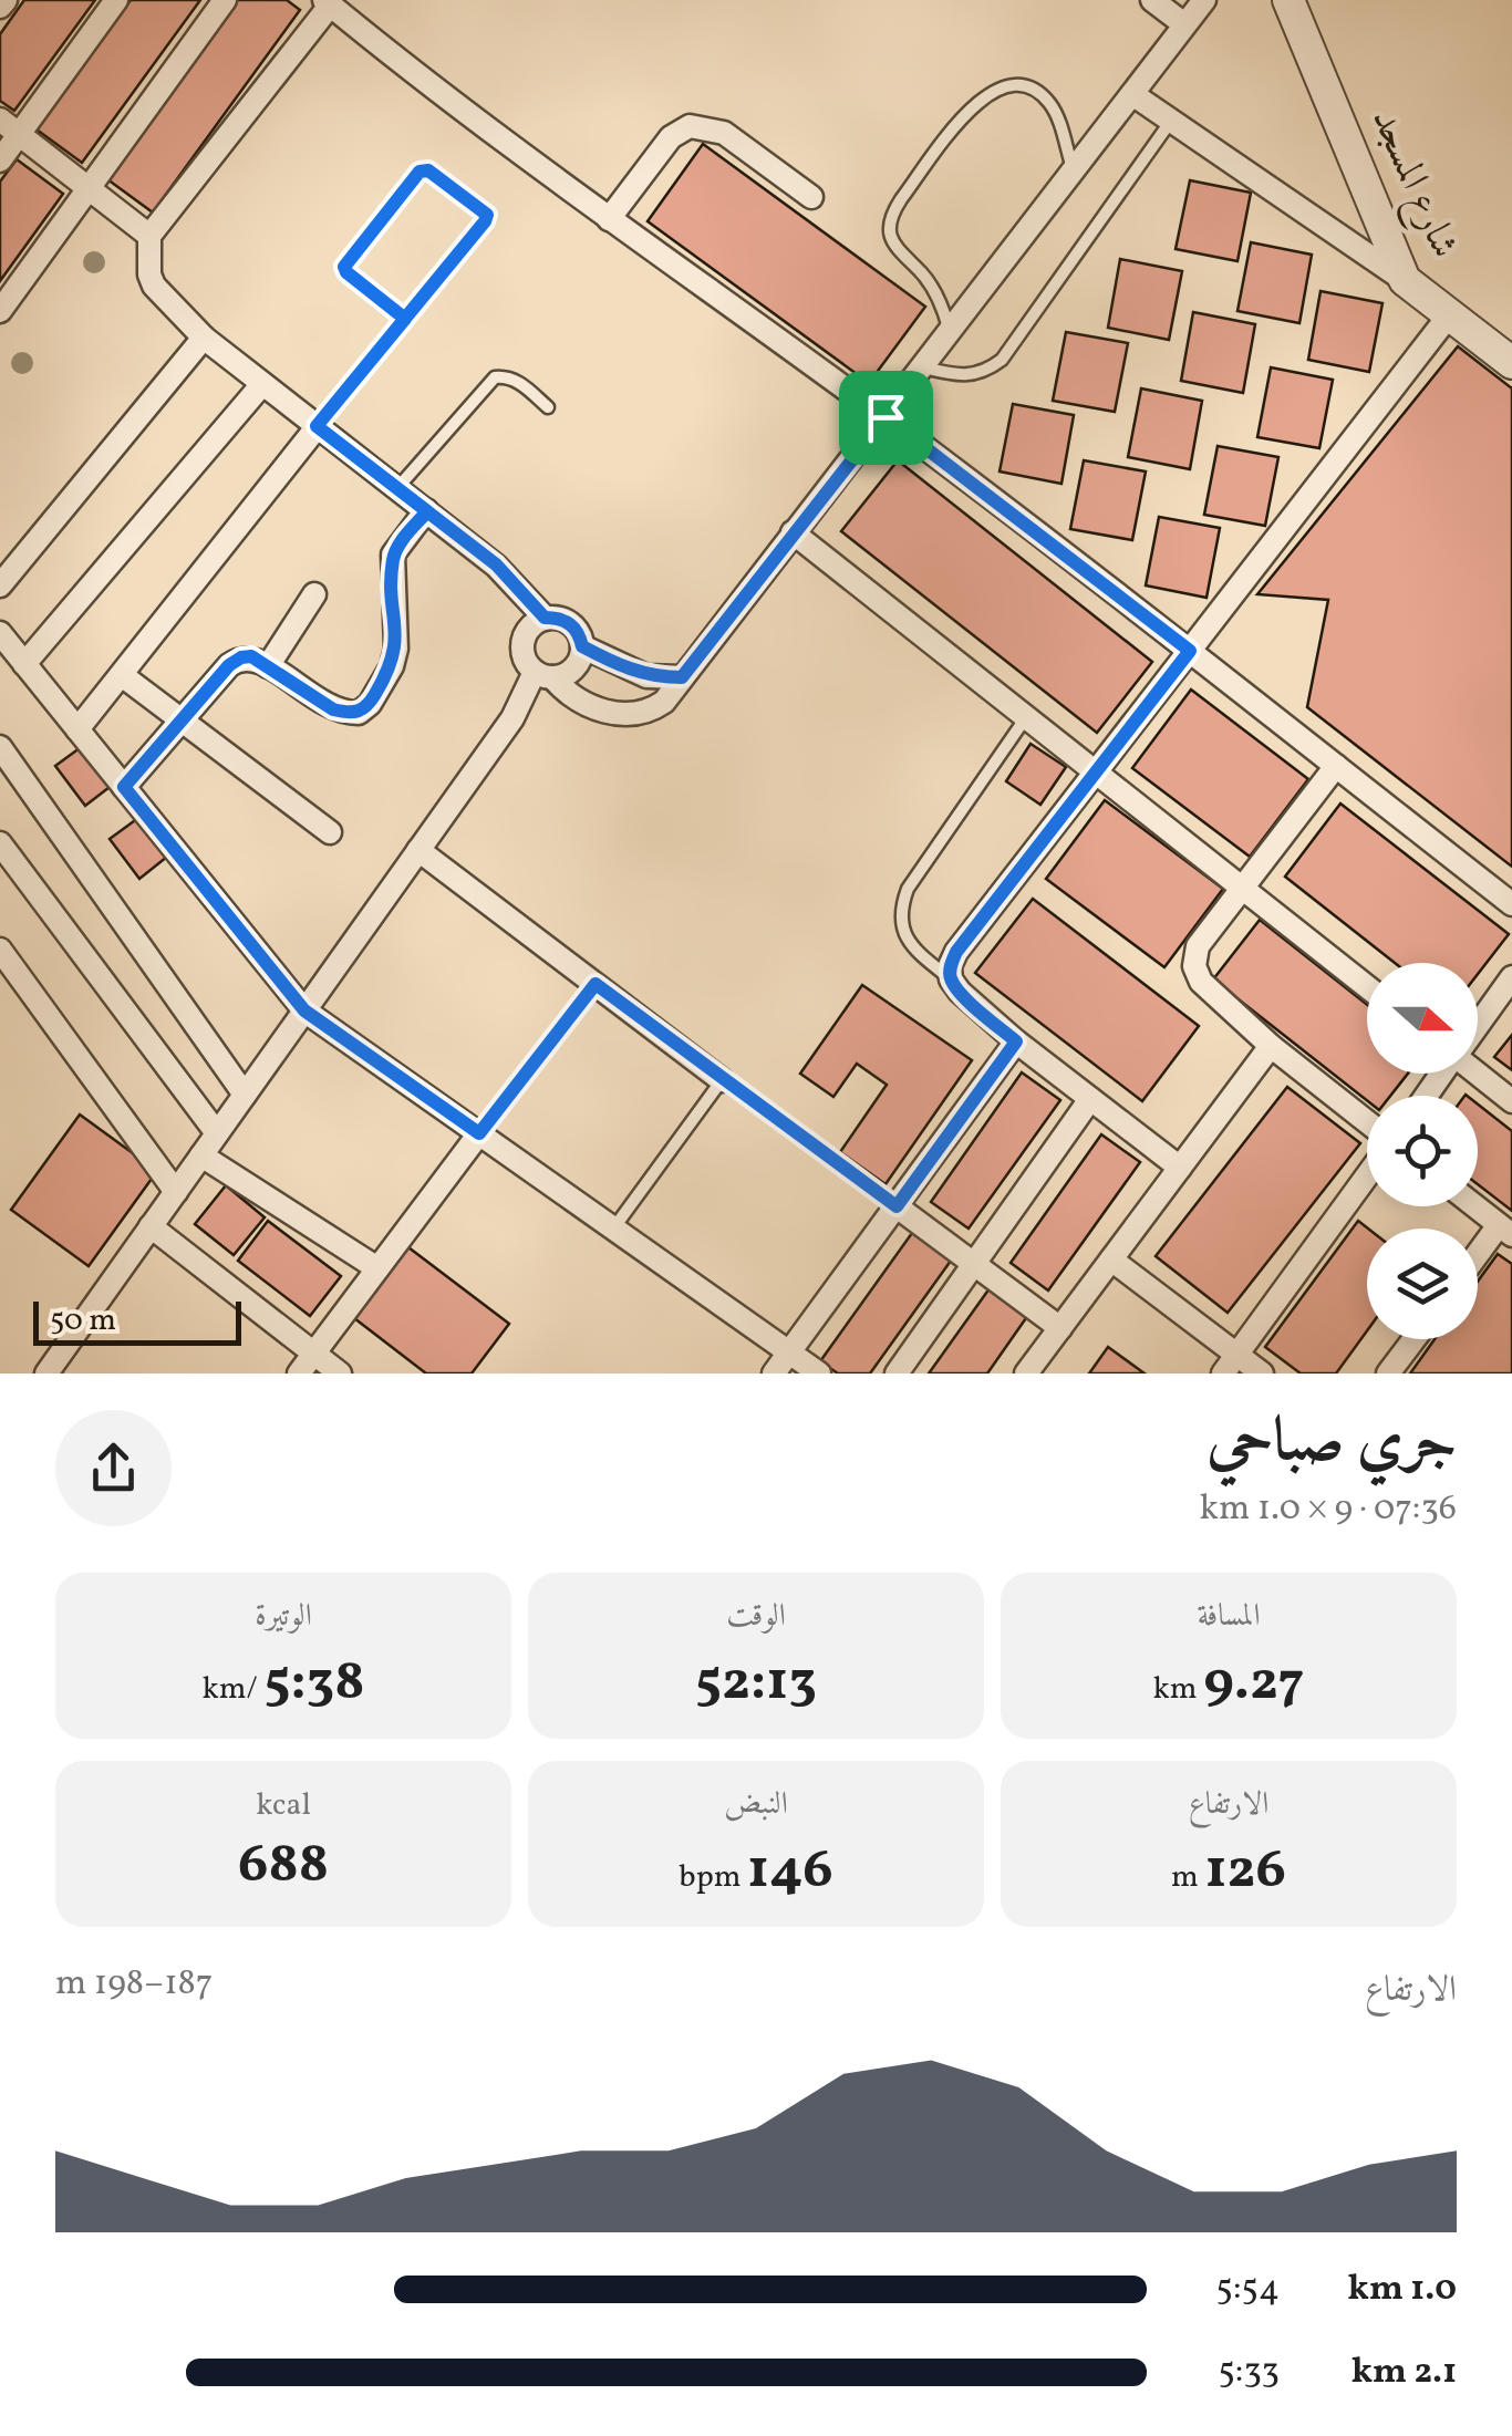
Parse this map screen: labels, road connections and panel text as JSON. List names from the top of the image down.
{
  "streets": {
    "street": ["شارع المسجد"]
  },
  "scale_bar": "50 m",
  "north": "right",
  "page": {
    "scale": "50 m",
    "heading": ["جري صباحي", "07:36 · 9 × 1.0 km"],
    "stats": [
      ["المسافة", "9.27 km"],
      ["الوقت", "52:13"],
      ["الوتيرة", "5:38 /km"],
      ["الارتفاع", "126 m"],
      ["النبض", "146 bpm"],
      ["kcal", "688"]
    ],
    "chart": ["الارتفاع", "187–198 m"],
    "list": [
      {
        "name": "1.0 km",
        "note": "5:54"
      },
      {
        "name": "2.1 km",
        "note": "5:33"
      }
    ]
  }
}
